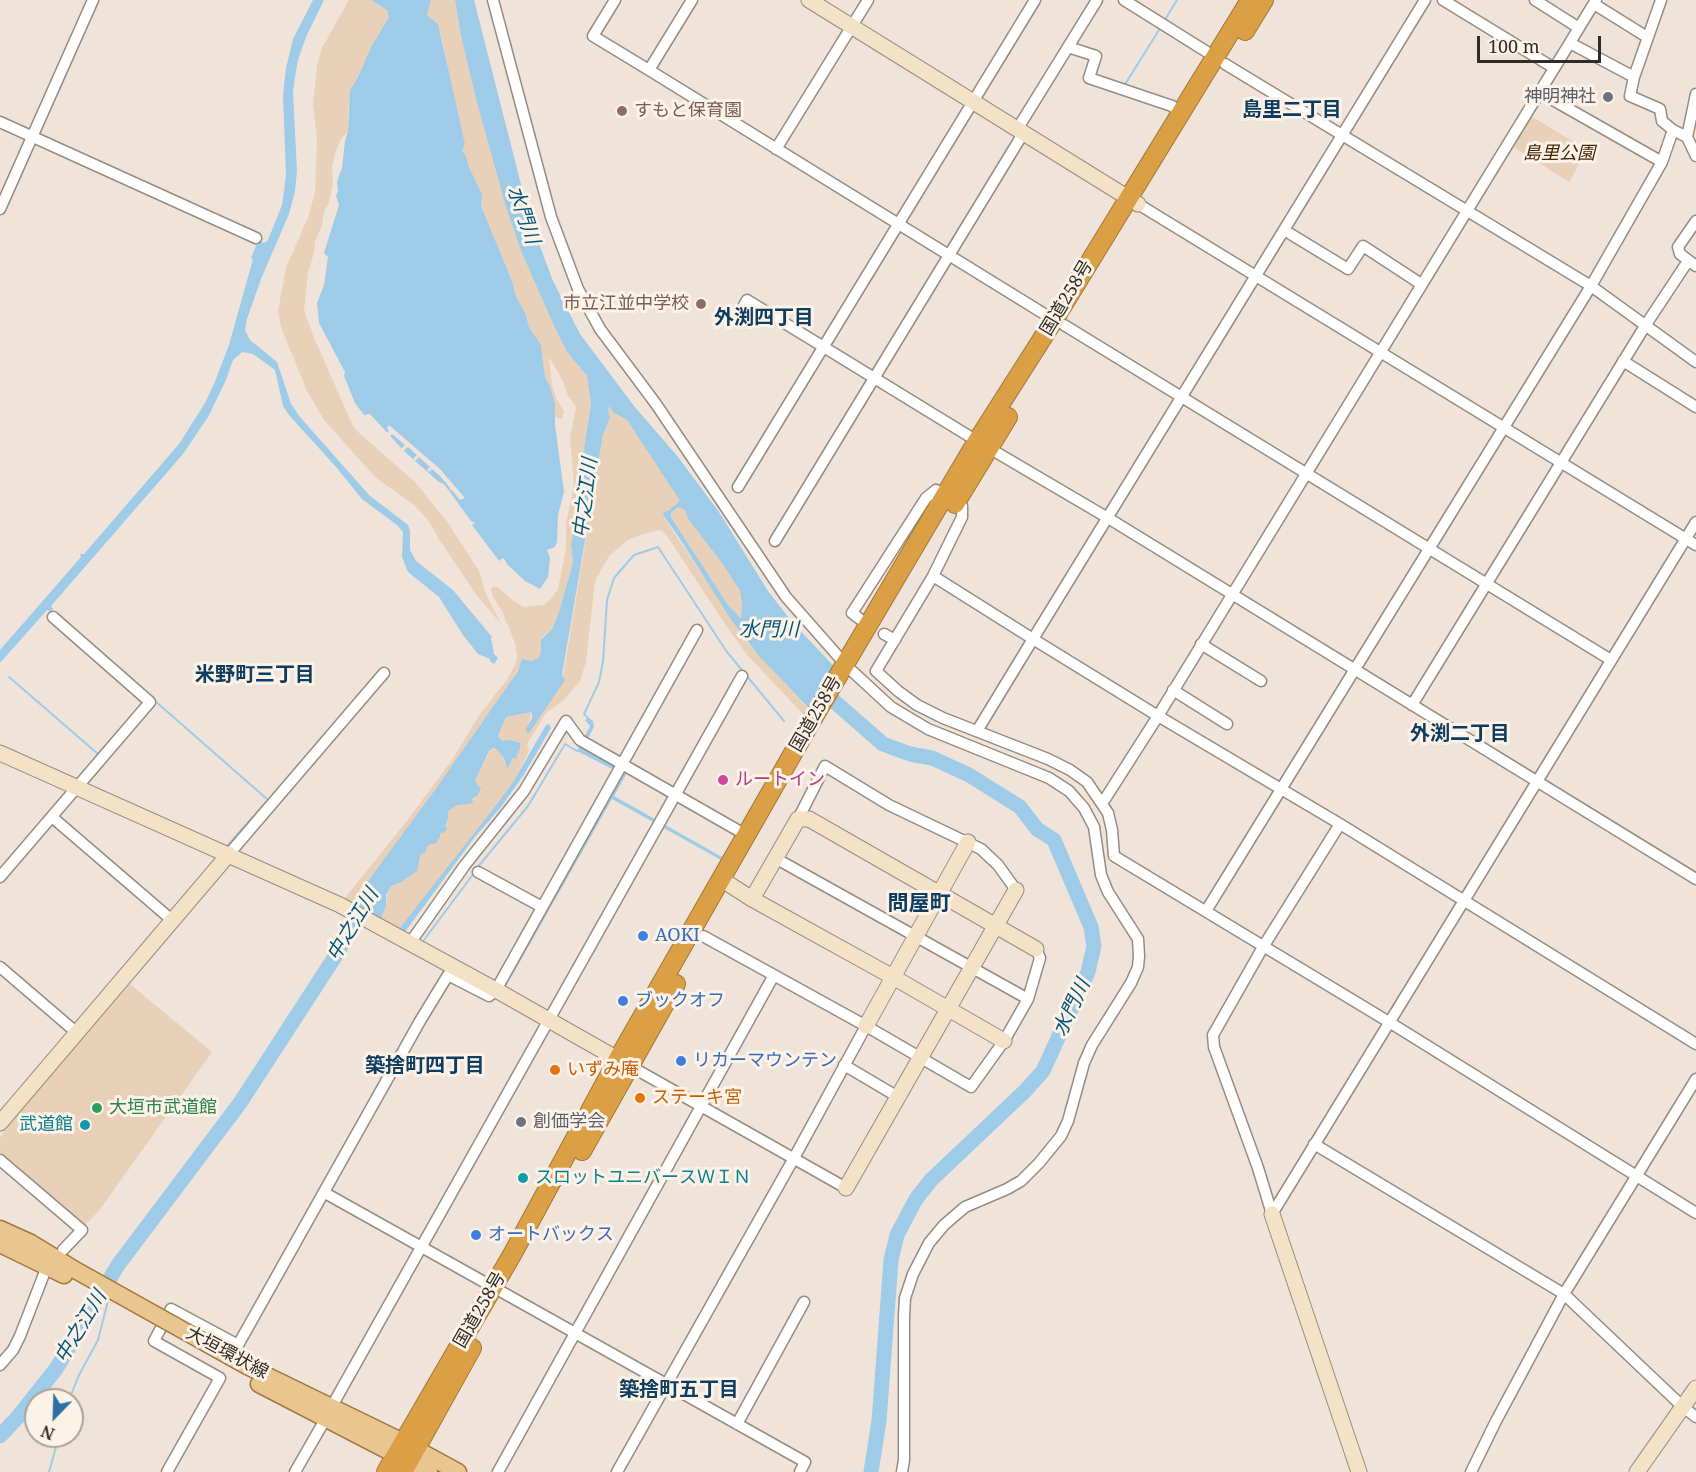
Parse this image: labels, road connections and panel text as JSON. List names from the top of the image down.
{
  "streets": {
    "highway": ["国道258号"],
    "main road": ["大垣環状線"]
  },
  "crossings": [
    ["国道258号", "大垣環状線"]
  ],
  "districts": [
    "島里二丁目",
    "外渕四丁目",
    "米野町三丁目",
    "外渕二丁目",
    "問屋町",
    "築捨町四丁目",
    "築捨町五丁目"
  ],
  "water": ["水門川", "中之江川"],
  "parks": ["島里公園"],
  "places": [
    "神明神社",
    "すもと保育園",
    "市立江並中学校",
    "ルートイン",
    "AOKI",
    "ブックオフ",
    "リカーマウンテン",
    "いずみ庵",
    "ステーキ宮",
    "大垣市武道館",
    "創価学会",
    "武道館",
    "スロットユニバースＷＩＮ",
    "オートバックス"
  ],
  "scale_bar": "100 m",
  "north": "bottom left"
}
